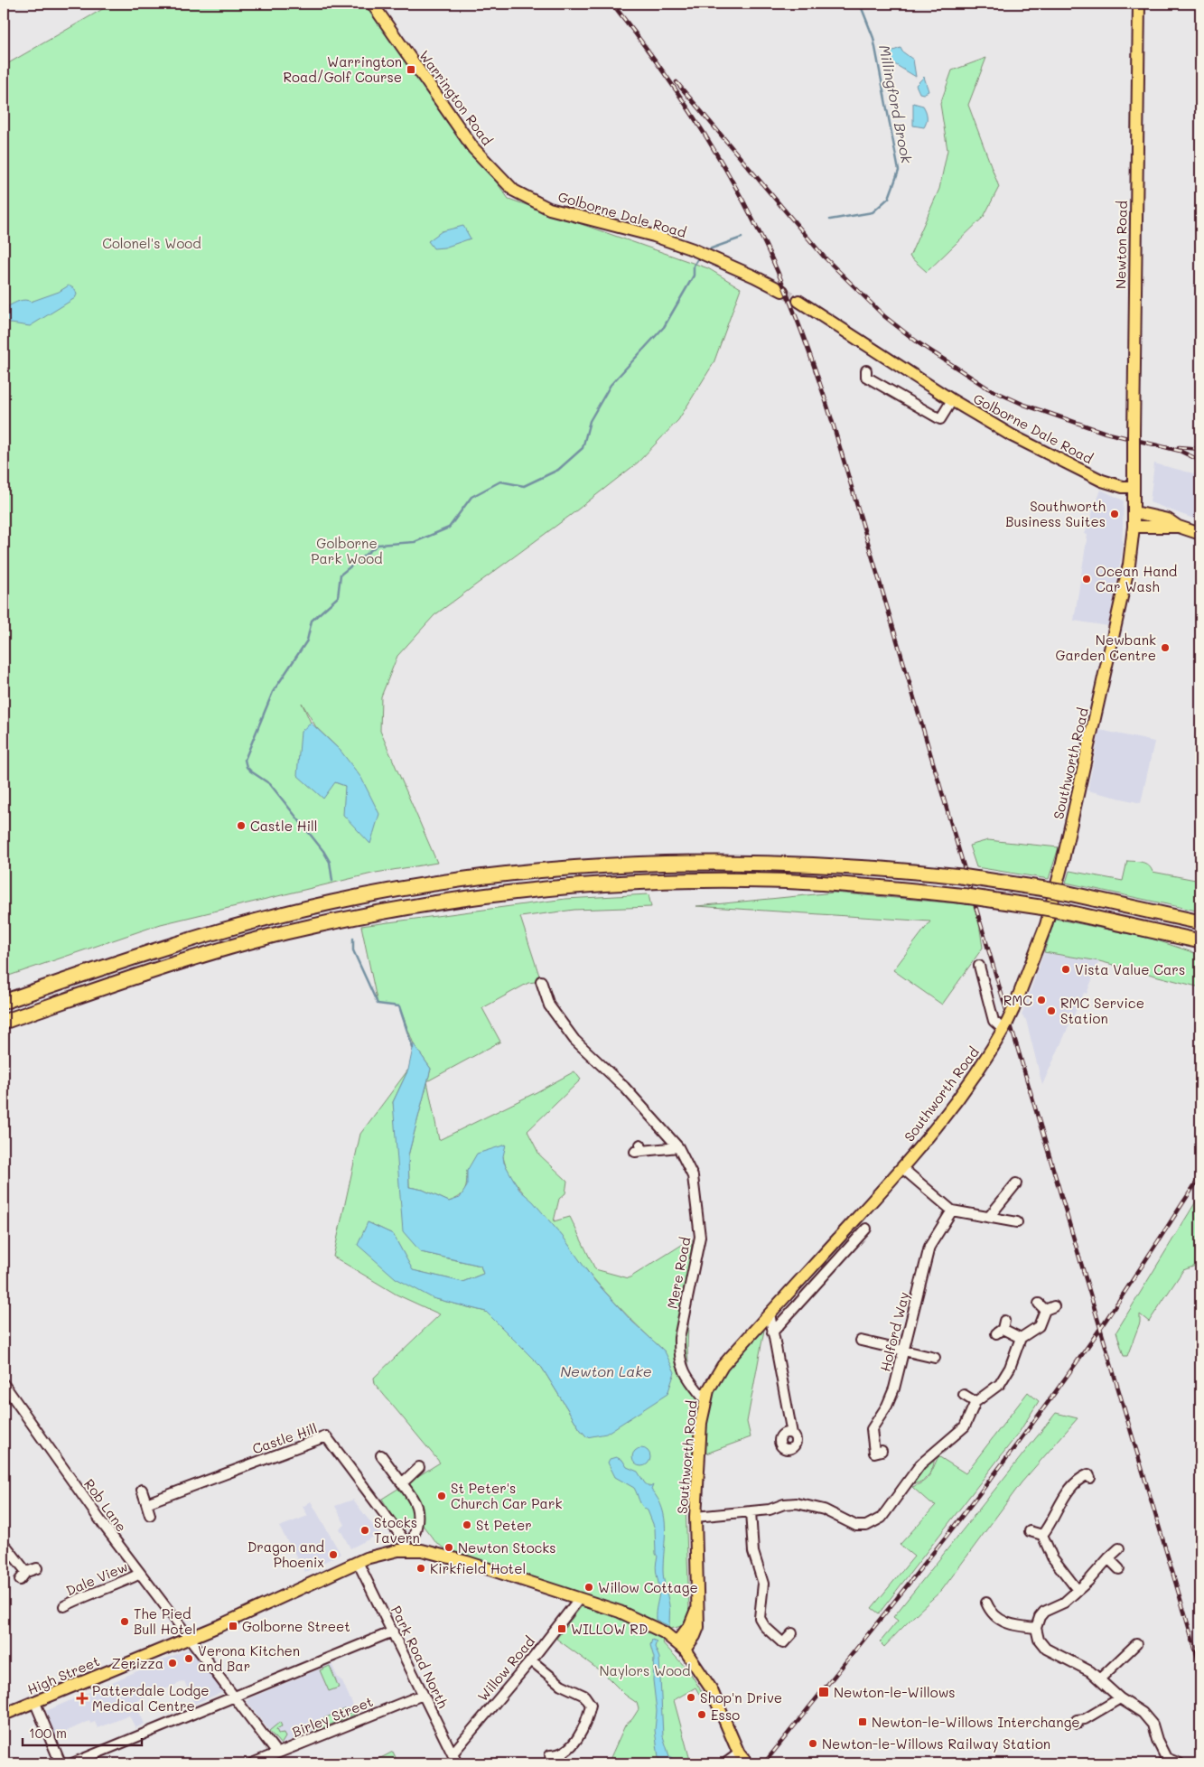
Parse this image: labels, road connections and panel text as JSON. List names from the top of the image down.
{
  "streets": {
    "main road": [
      "Warrington Road",
      "Golborne Dale Road",
      "Newton Road",
      "Southworth Road",
      "High Street"
    ],
    "street": [
      "Mere Road",
      "Holford Way",
      "Castle Hill",
      "Rob Lane",
      "Dale View",
      "Park Road North",
      "Willow Road",
      "Birley Street"
    ]
  },
  "crossings": [
    ["Warrington Road", "Golborne Dale Road"],
    ["Golborne Dale Road", "Newton Road"],
    ["Golborne Dale Road", "Southworth Road"],
    ["Newton Road", "Southworth Road"],
    ["Southworth Road", "Mere Road"],
    ["Southworth Road", "High Street"],
    ["Castle Hill", "High Street"],
    ["Rob Lane", "Dale View"],
    ["Rob Lane", "High Street"],
    ["Park Road North", "Willow Road"],
    ["Park Road North", "High Street"],
    ["Park Road North", "Birley Street"],
    ["Willow Road", "High Street"]
  ],
  "water": ["Millingford Brook", "Newton Lake"],
  "parks": ["Colonel's Wood", "Golborne Park Wood", "Naylors Wood"],
  "places": {
    "transit": [
      "Warrington Road/Golf Course",
      "Golborne Street",
      "WILLOW RD",
      "Newton-le-Willows",
      "Newton-le-Willows Interchange"
    ],
    "other": [
      "Southworth Business Suites",
      "Ocean Hand Car Wash",
      "Newbank Garden Centre",
      "Castle Hill",
      "Vista Value Cars",
      "RMC",
      "RMC Service Station",
      "St Peter's Church Car Park",
      "St Peter",
      "Stocks Tavern",
      "Newton Stocks",
      "Dragon and Phoenix",
      "Kirkfield Hotel",
      "Willow Cottage",
      "The Pied Bull Hotel",
      "Verona Kitchen and Bar",
      "Zerizza",
      "Shop'n Drive",
      "Esso",
      "Newton-le-Willows Railway Station"
    ],
    "health": ["Patterdale Lodge Medical Centre"]
  },
  "scale_bar": "100 m"
}
